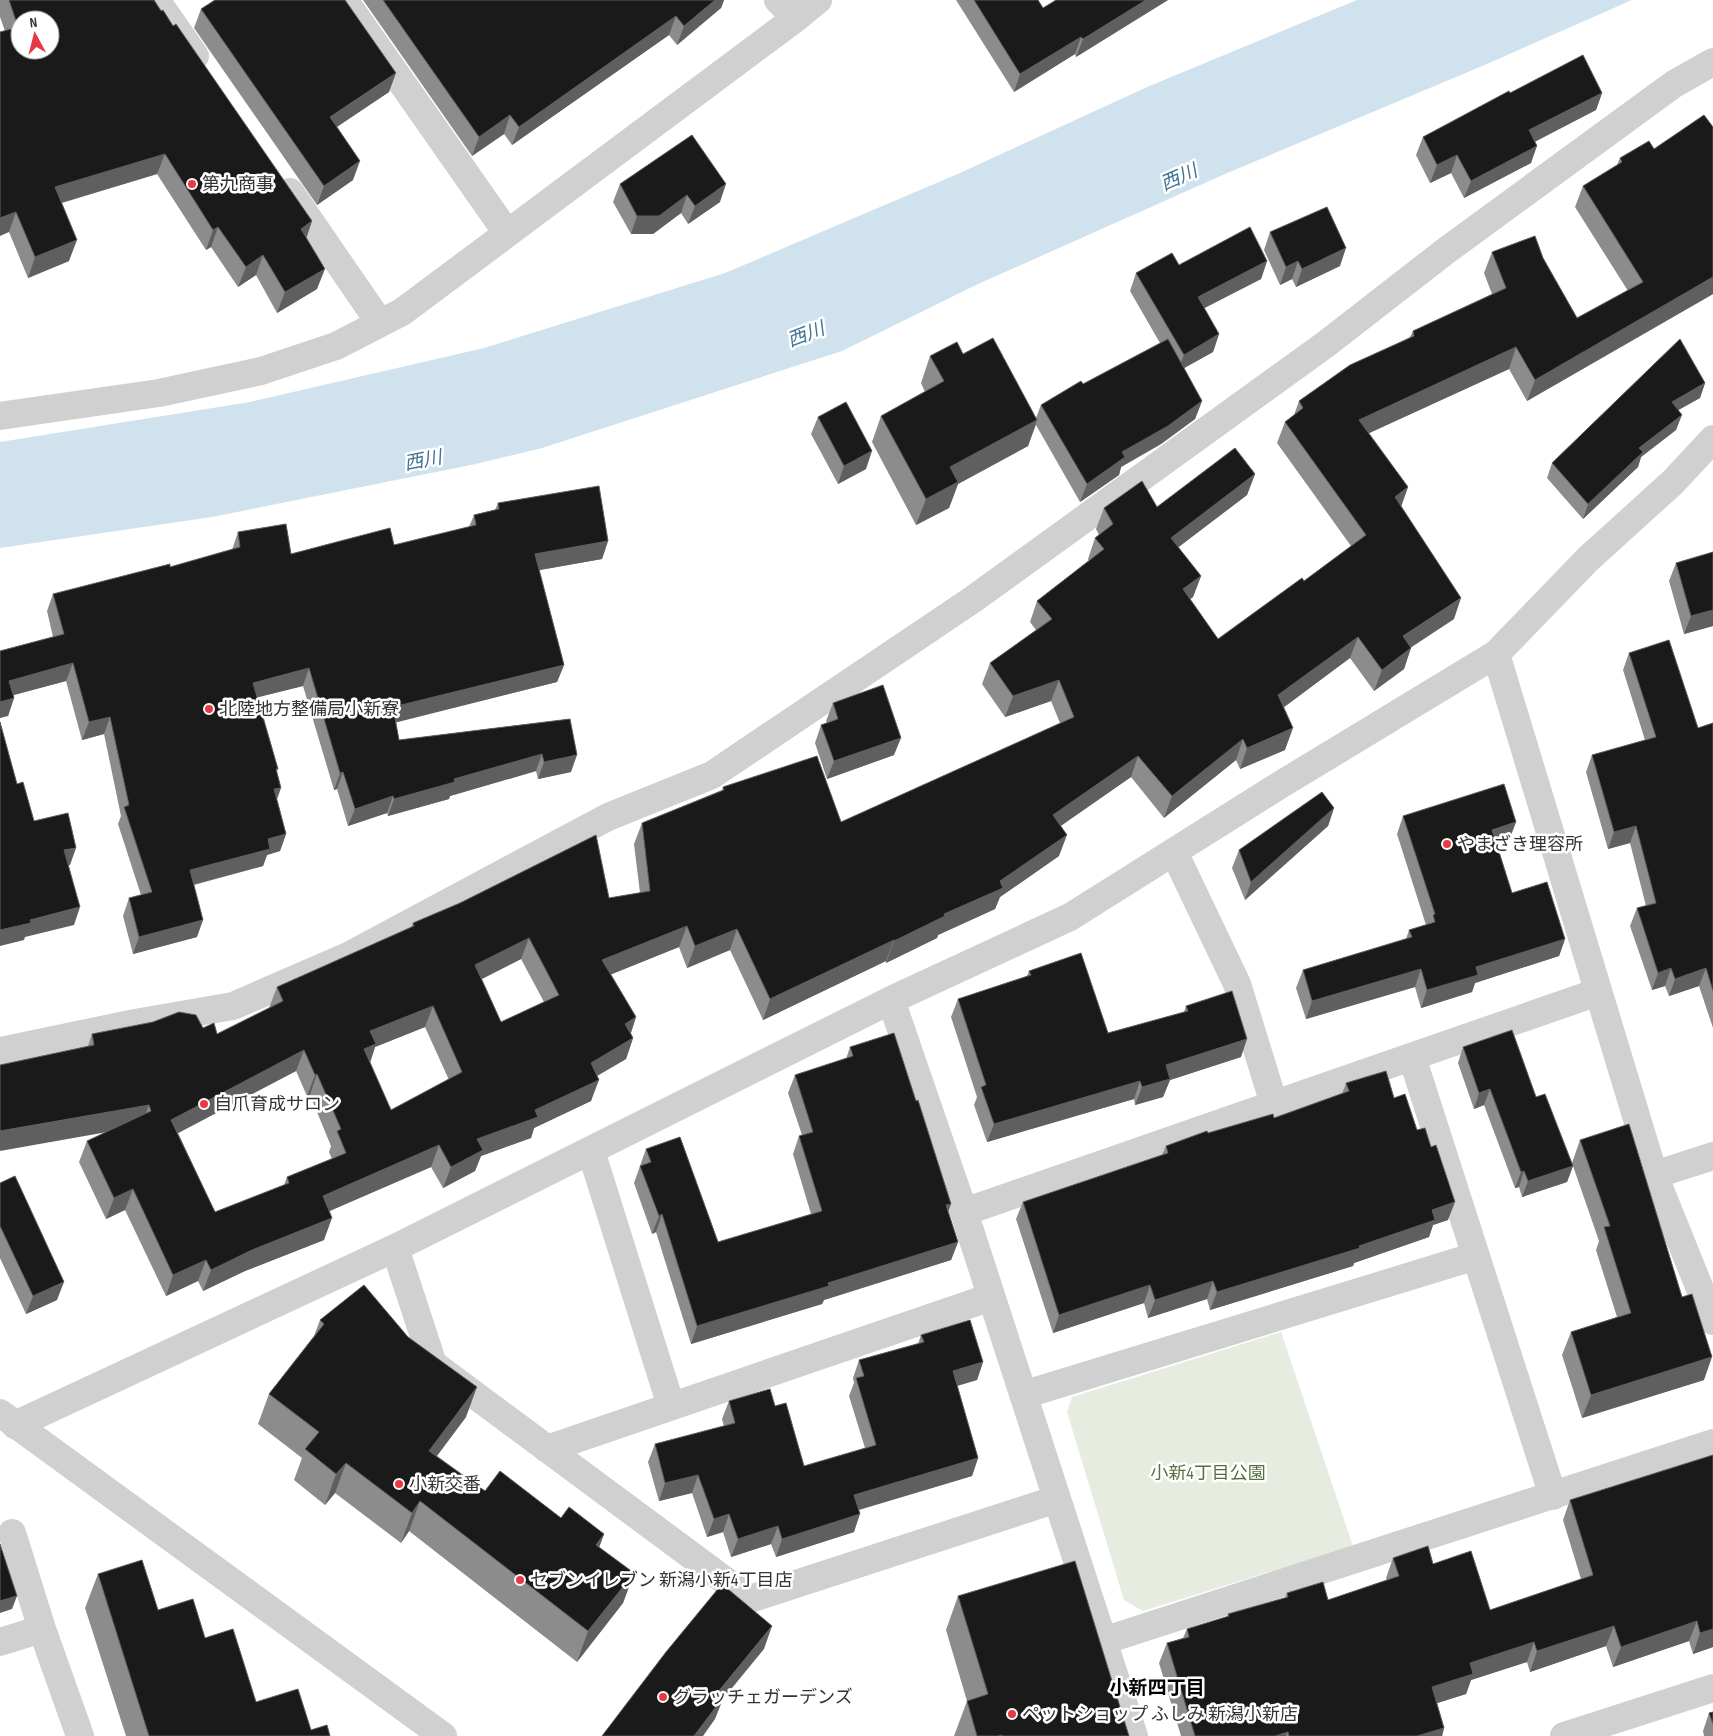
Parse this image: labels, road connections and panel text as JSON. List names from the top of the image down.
{
  "districts": ["小新四丁目"],
  "water": ["西川"],
  "parks": ["小新4丁目公園"],
  "places": [
    "第九商事",
    "北陸地方整備局小新寮",
    "やまざき理容所",
    "自爪育成サロン",
    "小新交番",
    "セブンイレブン 新潟小新4丁目店",
    "グラッチェガーデンズ",
    "ペットショップ ふしみ 新潟小新店"
  ],
  "north": "top"
}
